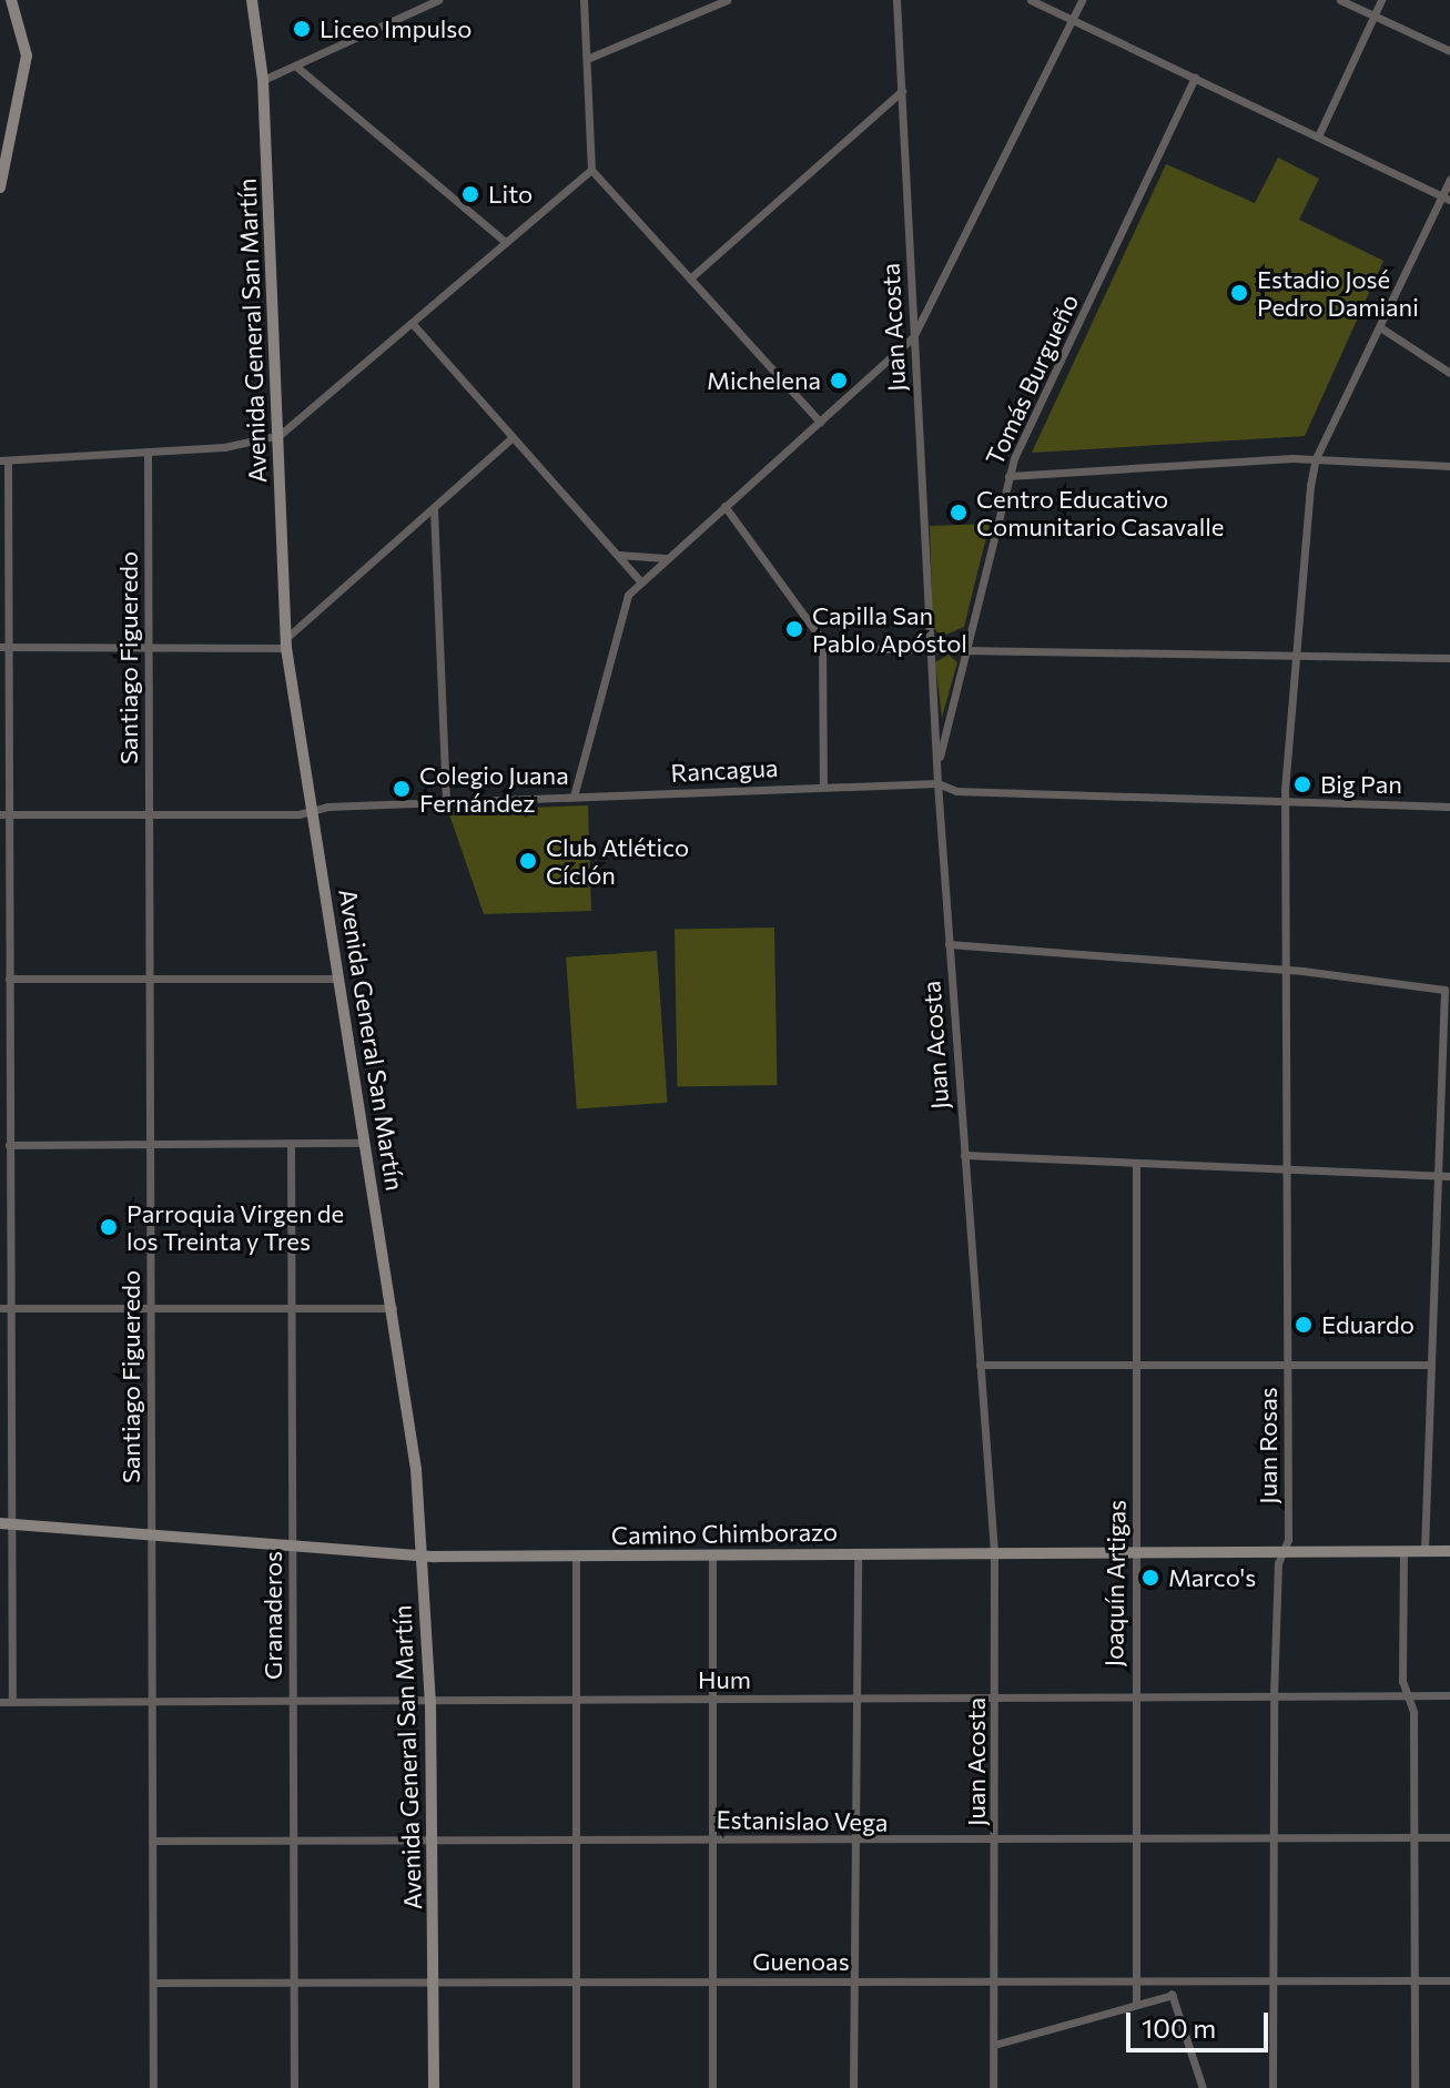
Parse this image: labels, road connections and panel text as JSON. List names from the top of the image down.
{
  "streets": {
    "main road": ["Avenida General San Martín", "Camino Chimborazo"],
    "street": [
      "Juan Acosta",
      "Tomás Burgueño",
      "Santiago Figueredo",
      "Rancagua",
      "Juan Rosas",
      "Joaquín Artigas",
      "Granaderos",
      "Hum",
      "Estanislao Vega",
      "Guenoas"
    ]
  },
  "crossings": [
    ["Juan Acosta", "Tomás Burgueño"],
    ["Juan Acosta", "Rancagua"],
    ["Juan Acosta", "Camino Chimborazo"],
    ["Juan Acosta", "Hum"],
    ["Juan Acosta", "Estanislao Vega"],
    ["Juan Acosta", "Guenoas"],
    ["Avenida General San Martín", "Rancagua"],
    ["Avenida General San Martín", "Camino Chimborazo"],
    ["Avenida General San Martín", "Hum"],
    ["Avenida General San Martín", "Estanislao Vega"],
    ["Avenida General San Martín", "Guenoas"],
    ["Santiago Figueredo", "Rancagua"],
    ["Santiago Figueredo", "Camino Chimborazo"],
    ["Santiago Figueredo", "Hum"],
    ["Santiago Figueredo", "Estanislao Vega"],
    ["Santiago Figueredo", "Guenoas"],
    ["Rancagua", "Juan Rosas"],
    ["Juan Rosas", "Camino Chimborazo"],
    ["Juan Rosas", "Hum"],
    ["Juan Rosas", "Estanislao Vega"],
    ["Juan Rosas", "Guenoas"],
    ["Camino Chimborazo", "Joaquín Artigas"],
    ["Camino Chimborazo", "Granaderos"],
    ["Joaquín Artigas", "Hum"],
    ["Joaquín Artigas", "Estanislao Vega"],
    ["Joaquín Artigas", "Guenoas"],
    ["Granaderos", "Hum"],
    ["Granaderos", "Estanislao Vega"],
    ["Granaderos", "Guenoas"]
  ],
  "places": [
    "Liceo Impulso",
    "Lito",
    "Estadio José Pedro Damiani",
    "Michelena",
    "Centro Educativo Comunitario Casavalle",
    "Capilla San Pablo Apóstol",
    "Big Pan",
    "Colegio Juana Fernández",
    "Club Atlético Cíclón",
    "Parroquia Virgen de los Treinta y Tres",
    "Eduardo",
    "Marco's"
  ],
  "scale_bar": "100 m"
}
